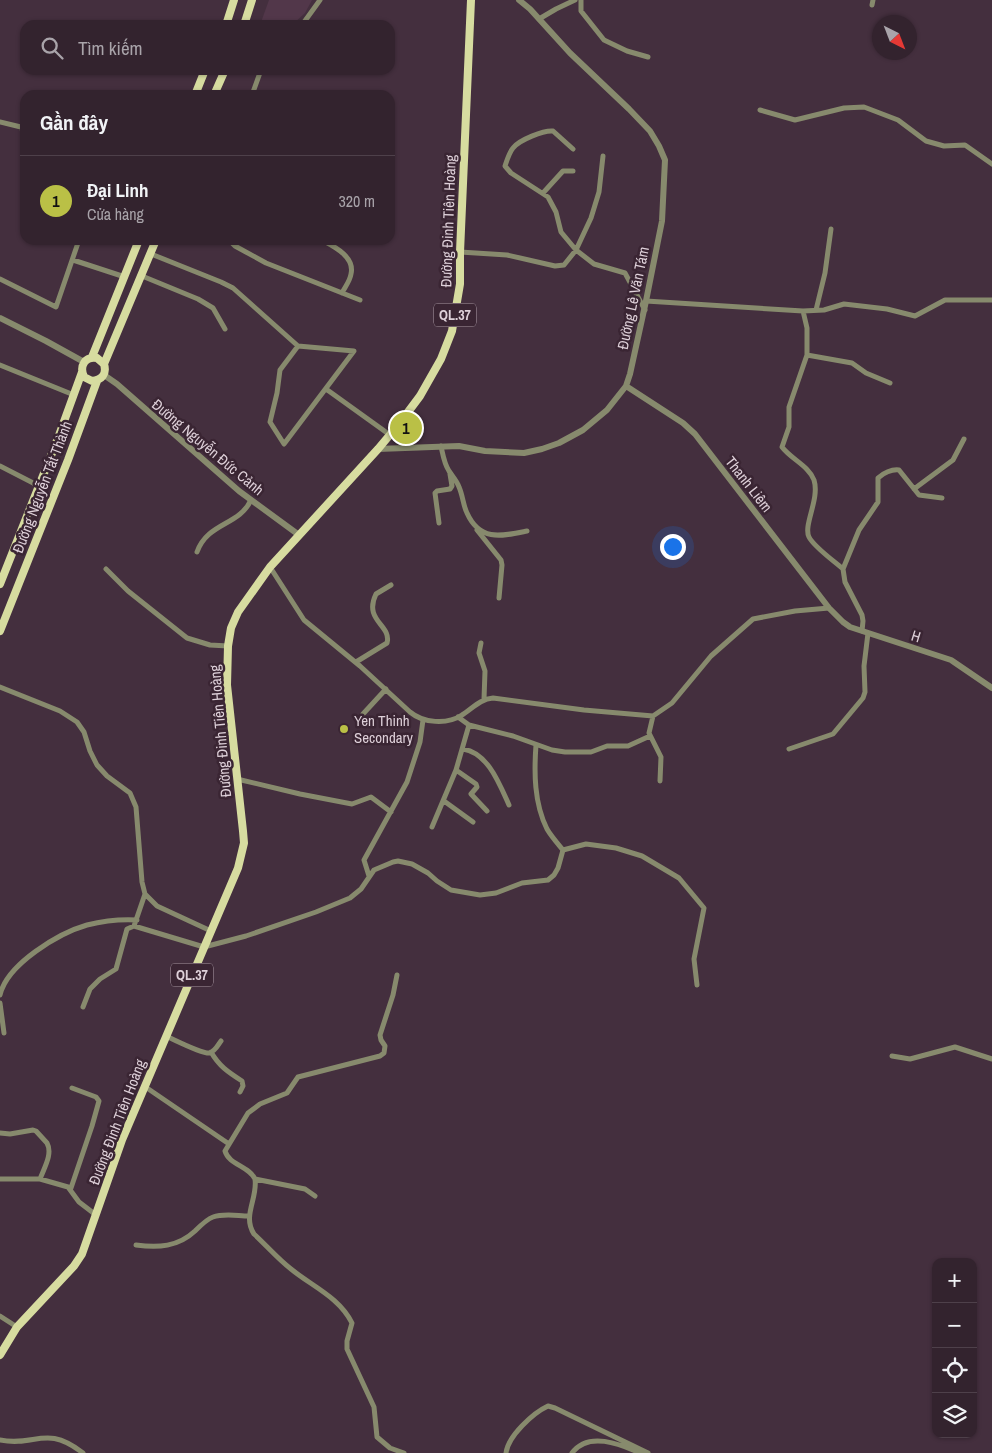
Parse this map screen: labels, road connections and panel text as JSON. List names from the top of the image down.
{
  "streets": {
    "main road": ["Đường Đinh Tiên Hoàng", "QL.37", "Đường Nguyễn Tất Thành"],
    "street": [
      "Đường Lê Văn Tám",
      "Đường Nguyễn Đức Cảnh",
      "Thanh Liêm",
      "H"
    ]
  },
  "crossings": [
    ["Đường Đinh Tiên Hoàng", "Đường Lê Văn Tám"],
    ["Đường Đinh Tiên Hoàng", "Đường Nguyễn Đức Cảnh"],
    ["Đường Lê Văn Tám", "Thanh Liêm"],
    ["Đường Nguyễn Đức Cảnh", "Đường Nguyễn Tất Thành"],
    ["Thanh Liêm", "H"]
  ],
  "places": ["Yen Thinh Secondary"],
  "north": "bottom right",
  "page": {
    "search": "Tìm kiếm",
    "heading": "Gần đây",
    "list": [
      {
        "mark": "1",
        "name": "Đại Linh",
        "note": "Cửa hàng",
        "value": "320 m"
      }
    ],
    "pins": "1",
    "map_buttons": ["+", "−"]
  }
}
